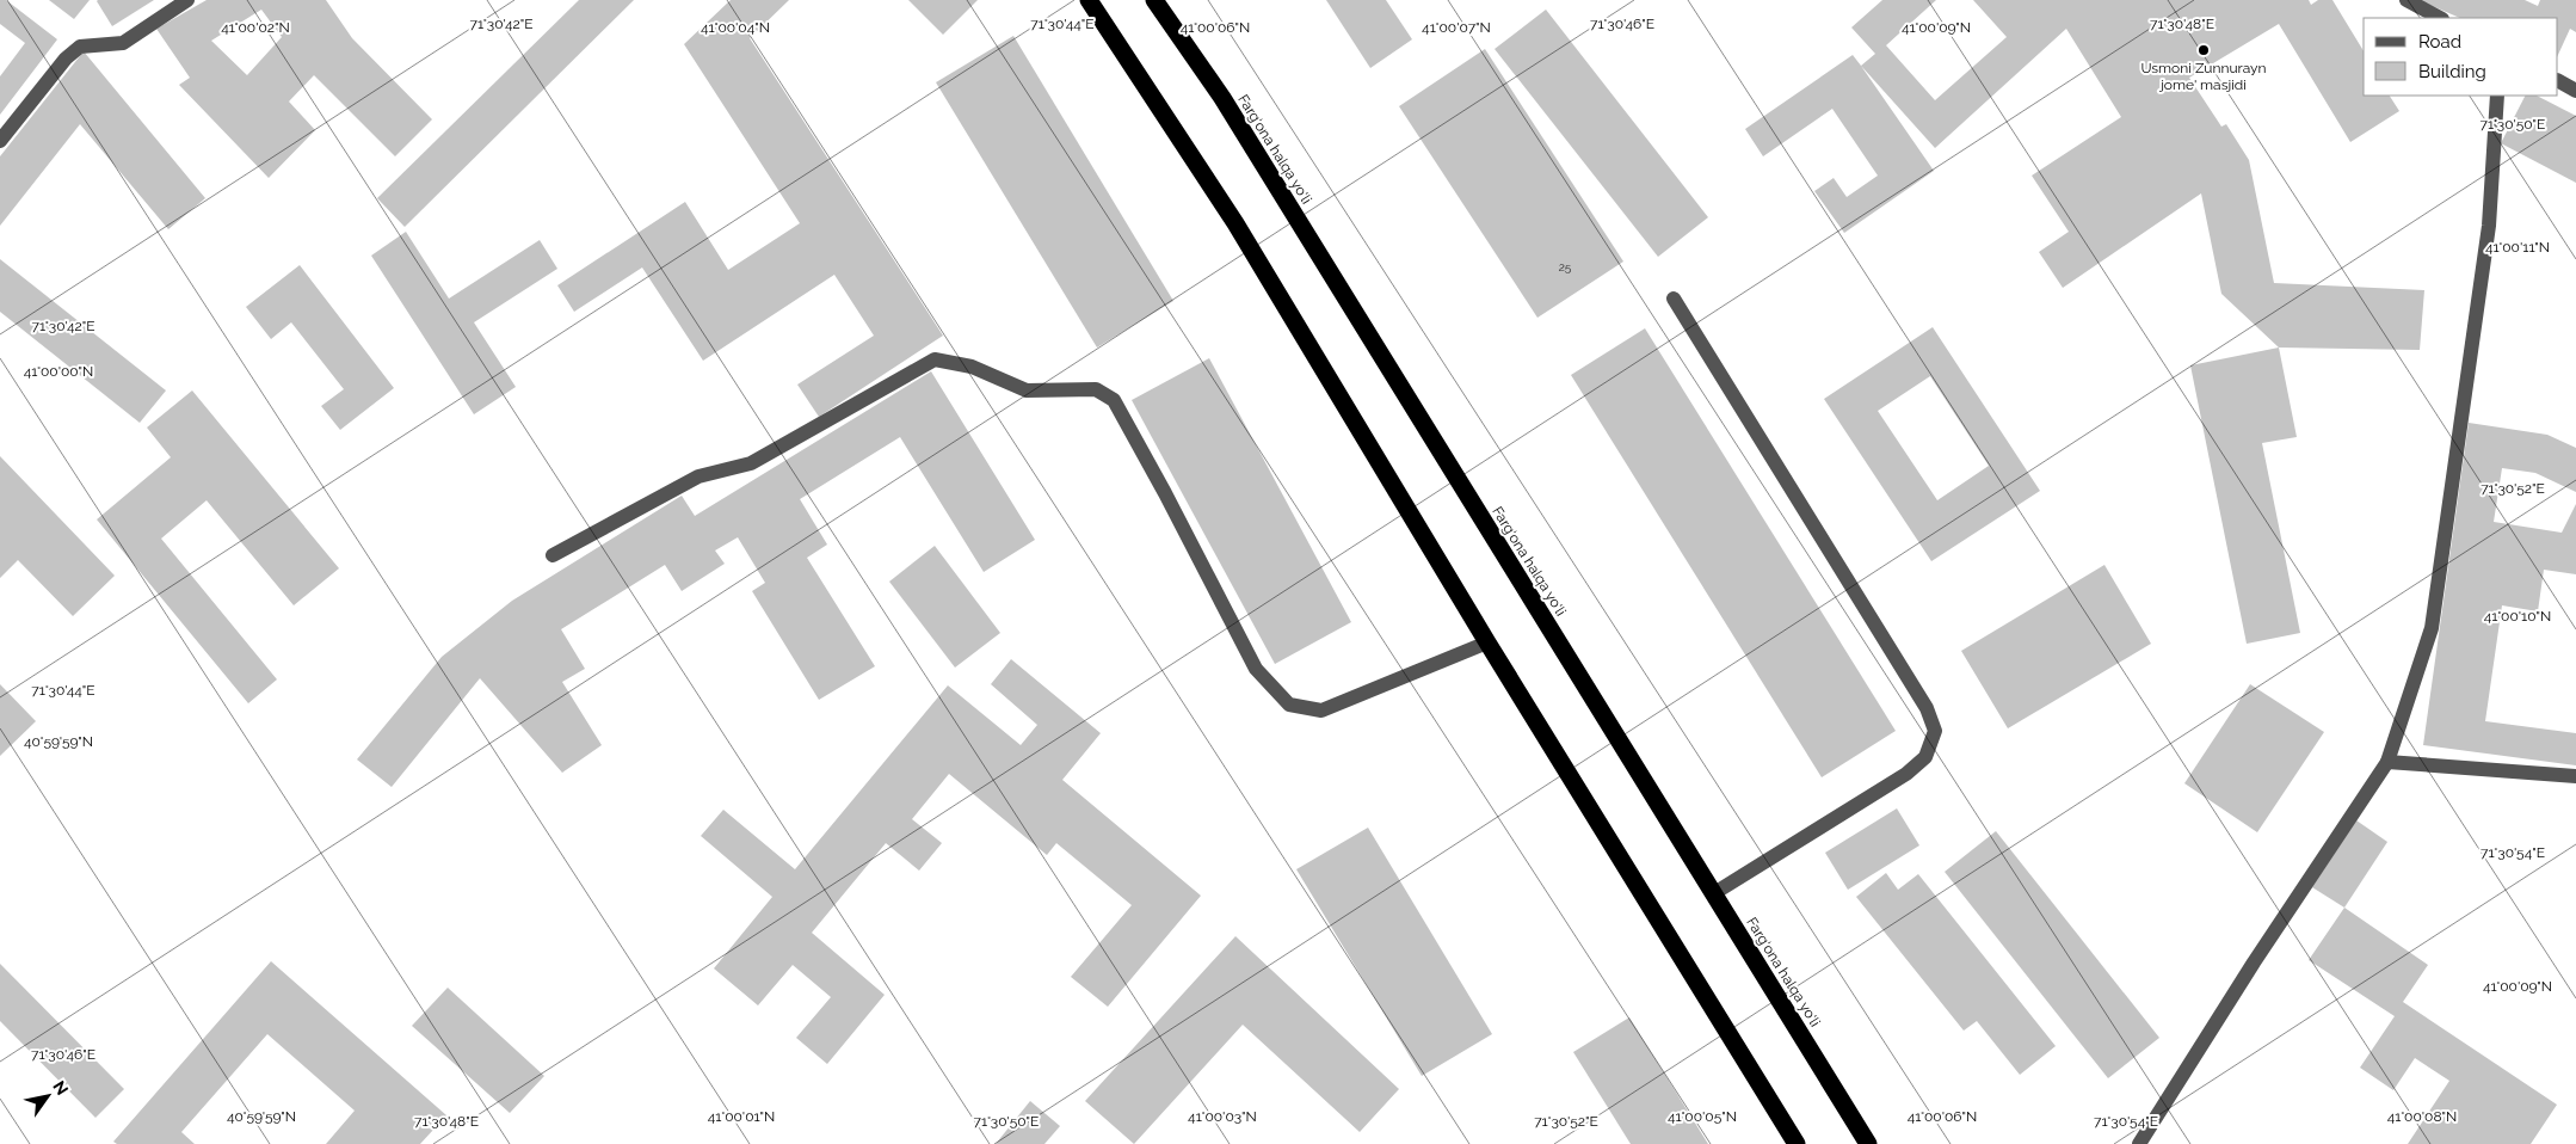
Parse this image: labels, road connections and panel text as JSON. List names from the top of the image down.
{
  "streets": {
    "highway": ["Farg‘ona halqa yo‘li"]
  },
  "places": ["Usmoni Zunnurayn jome' masjidi"],
  "house_numbers": ["25"],
  "legend": ["Road", "Building"],
  "north": "top right",
  "coordinates": [
    "71°30'42\"E",
    "71°30'44\"E",
    "71°30'46\"E",
    "71°30'48\"E",
    "41°00'02\"N",
    "41°00'04\"N",
    "41°00'06\"N",
    "41°00'07\"N",
    "41°00'09\"N",
    "71°30'50\"E",
    "41°00'11\"N",
    "41°00'00\"N",
    "71°30'52\"E",
    "41°00'10\"N",
    "40°59'59\"N",
    "71°30'54\"E",
    "41°00'01\"N",
    "41°00'03\"N",
    "41°00'05\"N",
    "41°00'08\"N"
  ]
}
